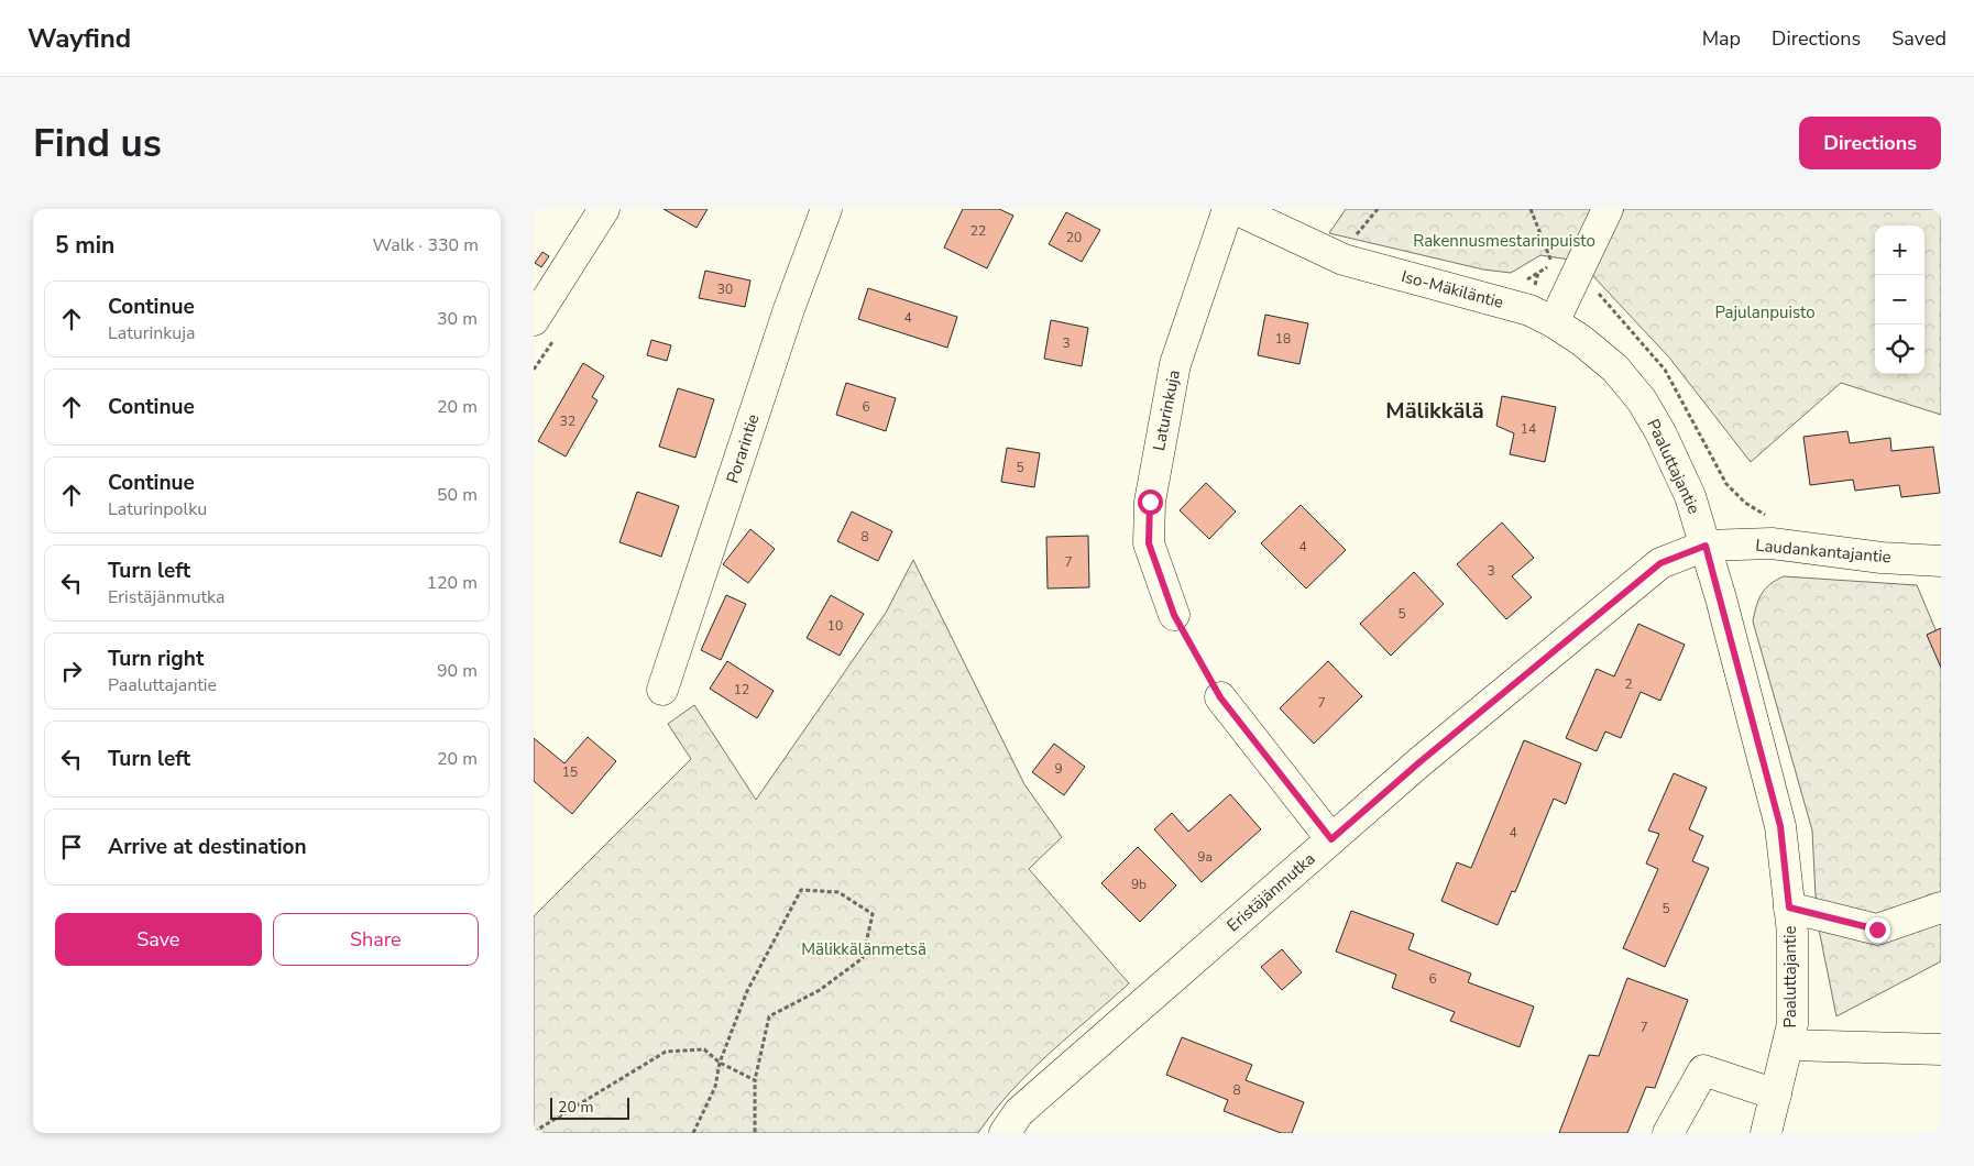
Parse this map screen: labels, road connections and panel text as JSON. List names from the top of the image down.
{
  "streets": {
    "street": [
      "Iso-Mäkiläntie",
      "Laturinkuja",
      "Porarintie",
      "Paaluttajantie",
      "Laudankantajantie",
      "Eristäjänmutka"
    ]
  },
  "crossings": [
    ["Iso-Mäkiläntie", "Paaluttajantie"],
    ["Paaluttajantie", "Laudankantajantie"],
    ["Paaluttajantie", "Eristäjänmutka"],
    ["Laudankantajantie", "Eristäjänmutka"]
  ],
  "districts": ["Mälikkälä"],
  "parks": ["Rakennusmestarinpuisto", "Pajulanpuisto", "Mälikkälänmetsä"],
  "house_numbers": [
    "22",
    "20",
    "30",
    "4",
    "18",
    "3",
    "6",
    "32",
    "14",
    "5",
    "8",
    "4",
    "7",
    "3",
    "5",
    "10",
    "2",
    "12",
    "7",
    "9",
    "15",
    "4",
    "9a",
    "9b",
    "5",
    "6",
    "7",
    "8"
  ],
  "scale_bar": "20 m",
  "page": {
    "header": "Wayfind",
    "nav": ["Map", "Directions", "Saved"],
    "buttons": [
      "Directions",
      ["Save", "Share"]
    ],
    "title": "Find us",
    "heading": ["5 min", "Walk · 330 m"],
    "map_buttons": ["+", "−"],
    "list": [
      ["Continue", "Laturinkuja", "30 m"],
      ["Continue", "20 m"],
      ["Continue", "Laturinpolku", "50 m"],
      ["Turn left", "Eristäjänmutka", "120 m"],
      ["Turn right", "Paaluttajantie", "90 m"],
      ["Turn left", "20 m"],
      "Arrive at destination"
    ],
    "scale": "20 m"
  }
}
